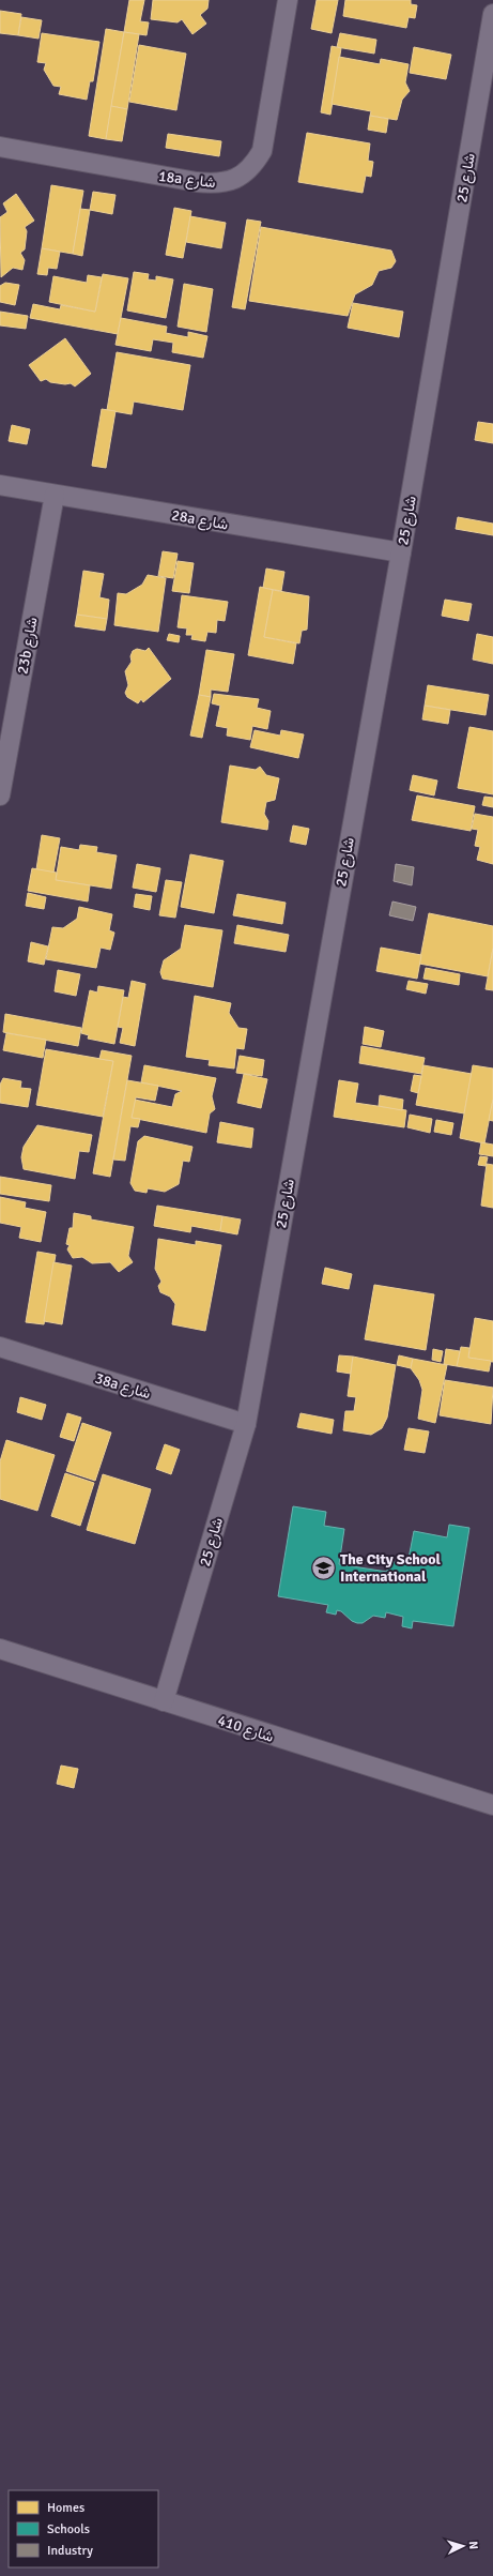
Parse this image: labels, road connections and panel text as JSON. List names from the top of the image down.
{
  "streets": {
    "street": [
      "شارع 25",
      "18a شارع",
      "28a شارع",
      "23b شارع",
      "38a شارع",
      "شارع 410"
    ]
  },
  "crossings": [
    ["شارع 25", "28a شارع"],
    ["شارع 25", "38a شارع"],
    ["شارع 25", "شارع 410"],
    ["28a شارع", "23b شارع"]
  ],
  "places": {
    "school or university": ["The City School International"]
  },
  "legend": ["Homes", "Schools", "Industry"],
  "north": "right"
}
